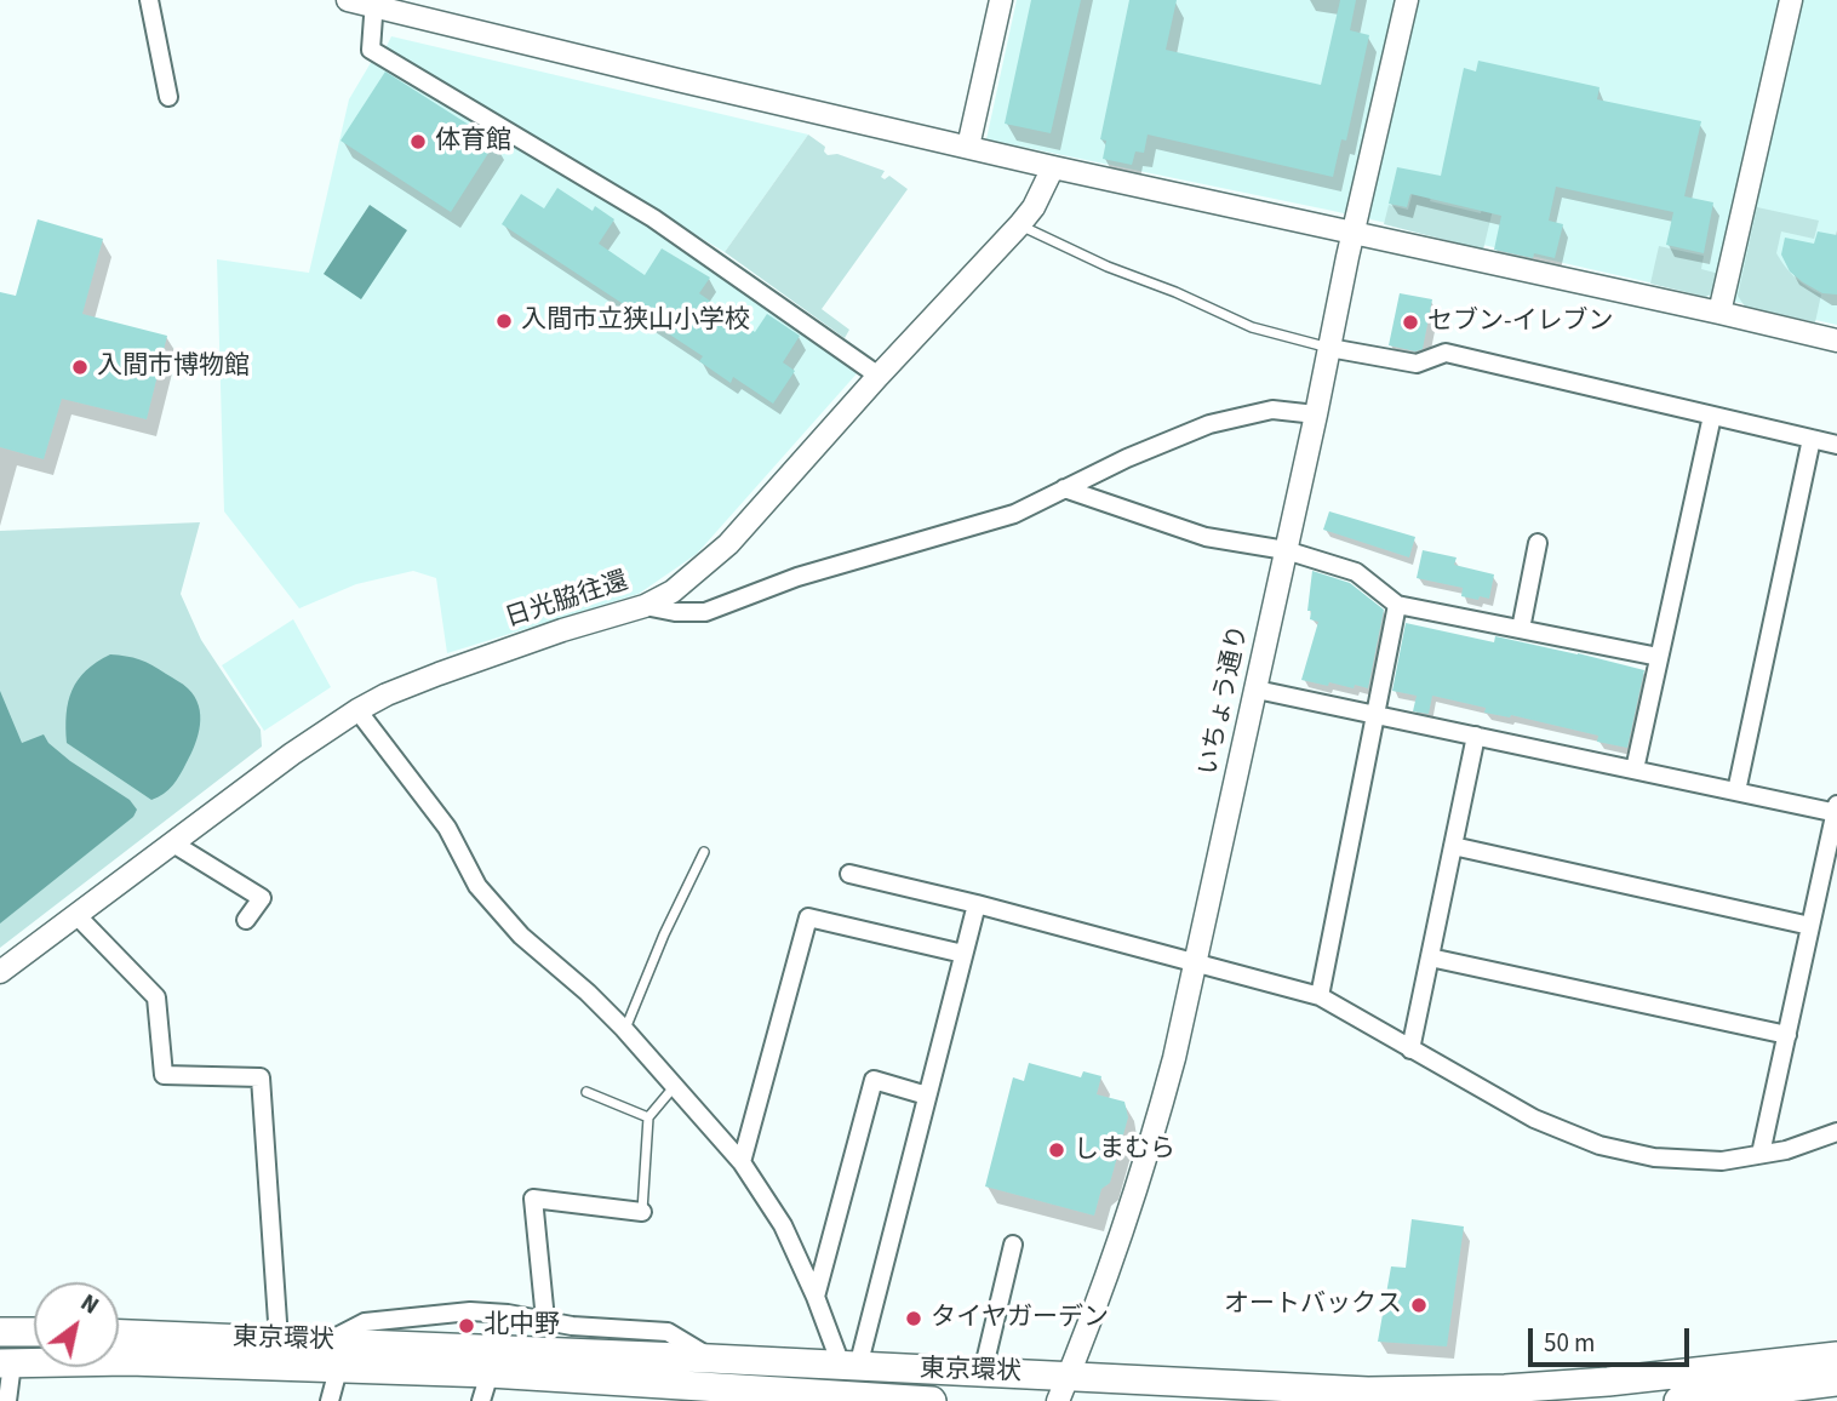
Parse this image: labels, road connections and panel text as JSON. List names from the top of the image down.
{
  "streets": {
    "highway": ["東京環状"],
    "street": ["日光脇往還", "いちょう通り"]
  },
  "crossings": [
    ["いちょう通り", "東京環状"]
  ],
  "places": [
    "体育館",
    "入間市立狭山小学校",
    "セブン-イレブン",
    "入間市博物館",
    "しまむら",
    "オートバックス",
    "タイヤガーデン",
    "北中野"
  ],
  "scale_bar": "50 m",
  "north": "top right"
}
